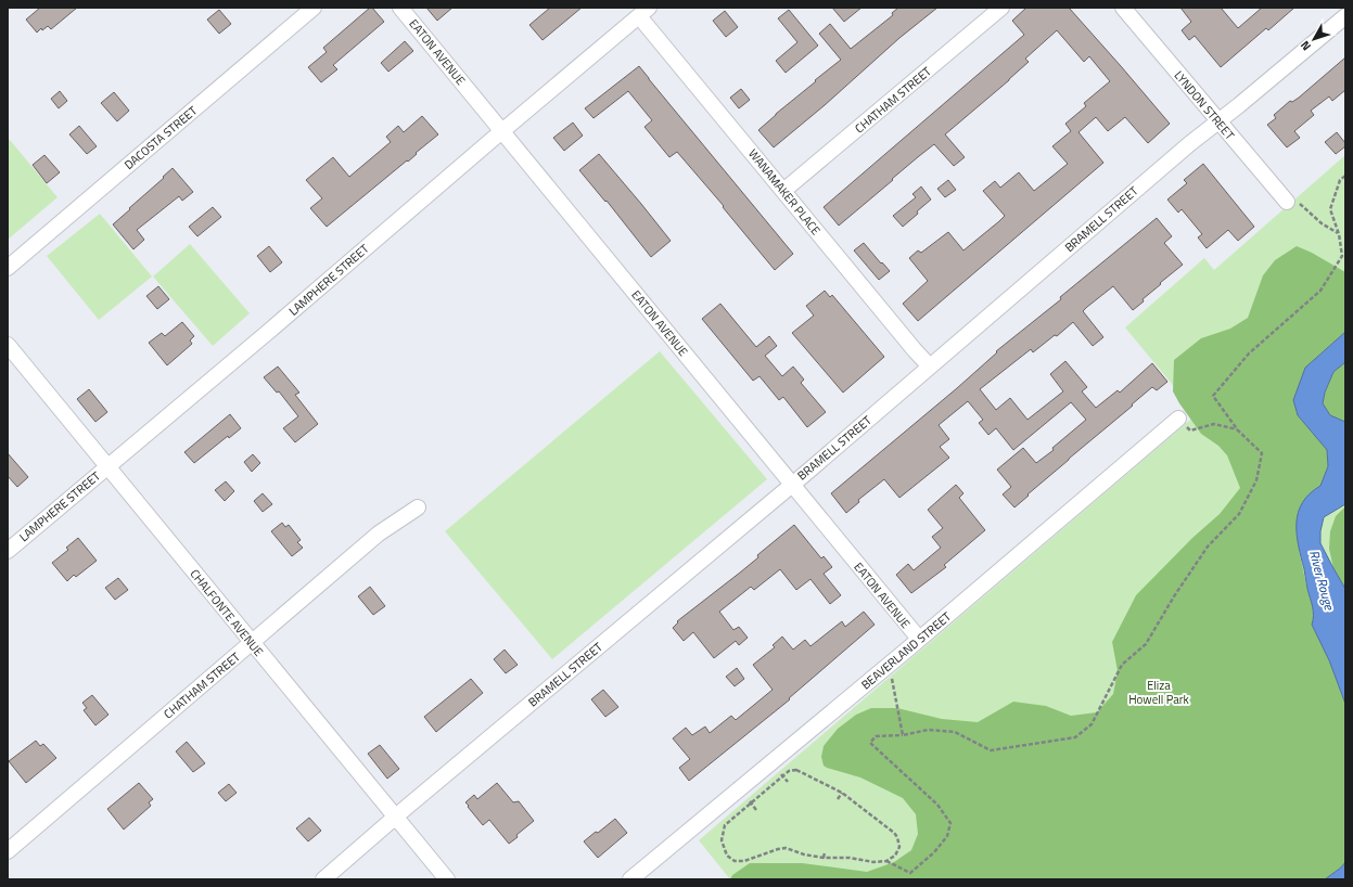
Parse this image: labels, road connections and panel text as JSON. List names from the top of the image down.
{
  "streets": {
    "street": [
      "EATON AVENUE",
      "CHATHAM STREET",
      "LYNDON STREET",
      "DACOSTA STREET",
      "WANAMAKER PLACE",
      "BRAMELL STREET",
      "LAMPHERE STREET",
      "CHALFONTE AVENUE",
      "BEAVERLAND STREET"
    ]
  },
  "crossings": [
    ["EATON AVENUE", "BRAMELL STREET"],
    ["EATON AVENUE", "LAMPHERE STREET"],
    ["EATON AVENUE", "BEAVERLAND STREET"],
    ["CHATHAM STREET", "WANAMAKER PLACE"],
    ["CHATHAM STREET", "CHALFONTE AVENUE"],
    ["LYNDON STREET", "BRAMELL STREET"],
    ["WANAMAKER PLACE", "BRAMELL STREET"],
    ["WANAMAKER PLACE", "LAMPHERE STREET"],
    ["BRAMELL STREET", "CHALFONTE AVENUE"],
    ["LAMPHERE STREET", "CHALFONTE AVENUE"]
  ],
  "water": ["River Rouge"],
  "parks": ["Eliza Howell Park"],
  "north": "bottom left"
}
